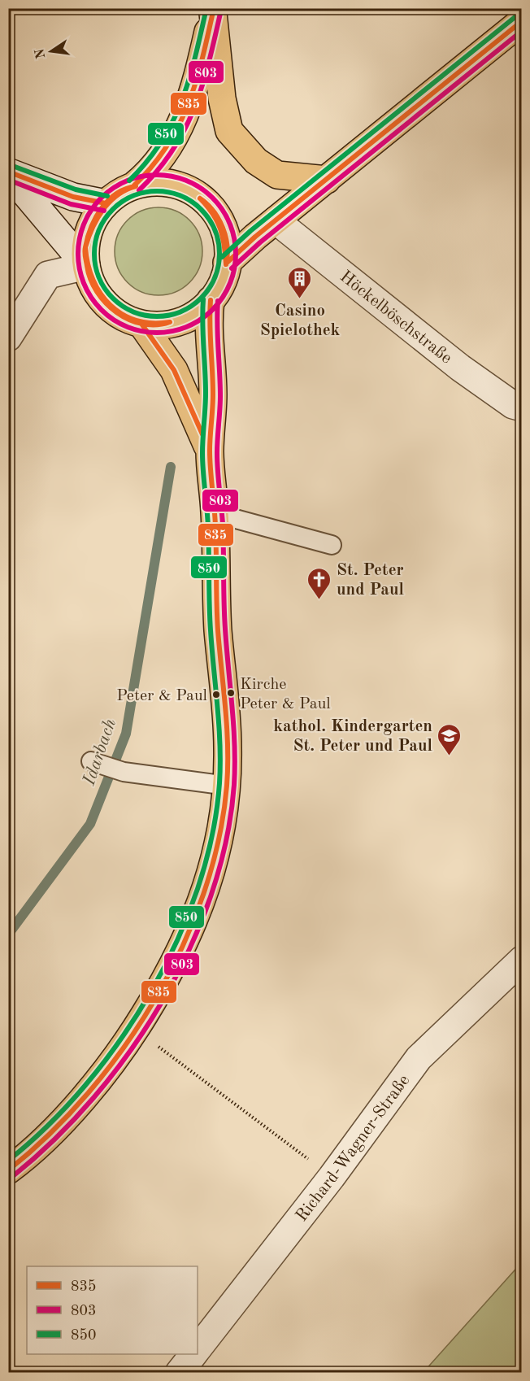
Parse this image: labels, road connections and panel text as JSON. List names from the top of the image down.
{
  "streets": {
    "street": ["Höckelböschstraße", "Richard-Wagner-Straße"]
  },
  "water": ["Idarbach"],
  "places": {
    "building": ["Casino Spielothek"],
    "church": ["St. Peter und Paul"],
    "other": ["Kirche Peter & Paul", "Peter & Paul"],
    "school or university": ["kathol. Kindergarten St. Peter und Paul"]
  },
  "lines": ["transit line 835", "transit line 850", "transit line 803"],
  "legend": ["835", "803", "850"],
  "north": "left"
}
